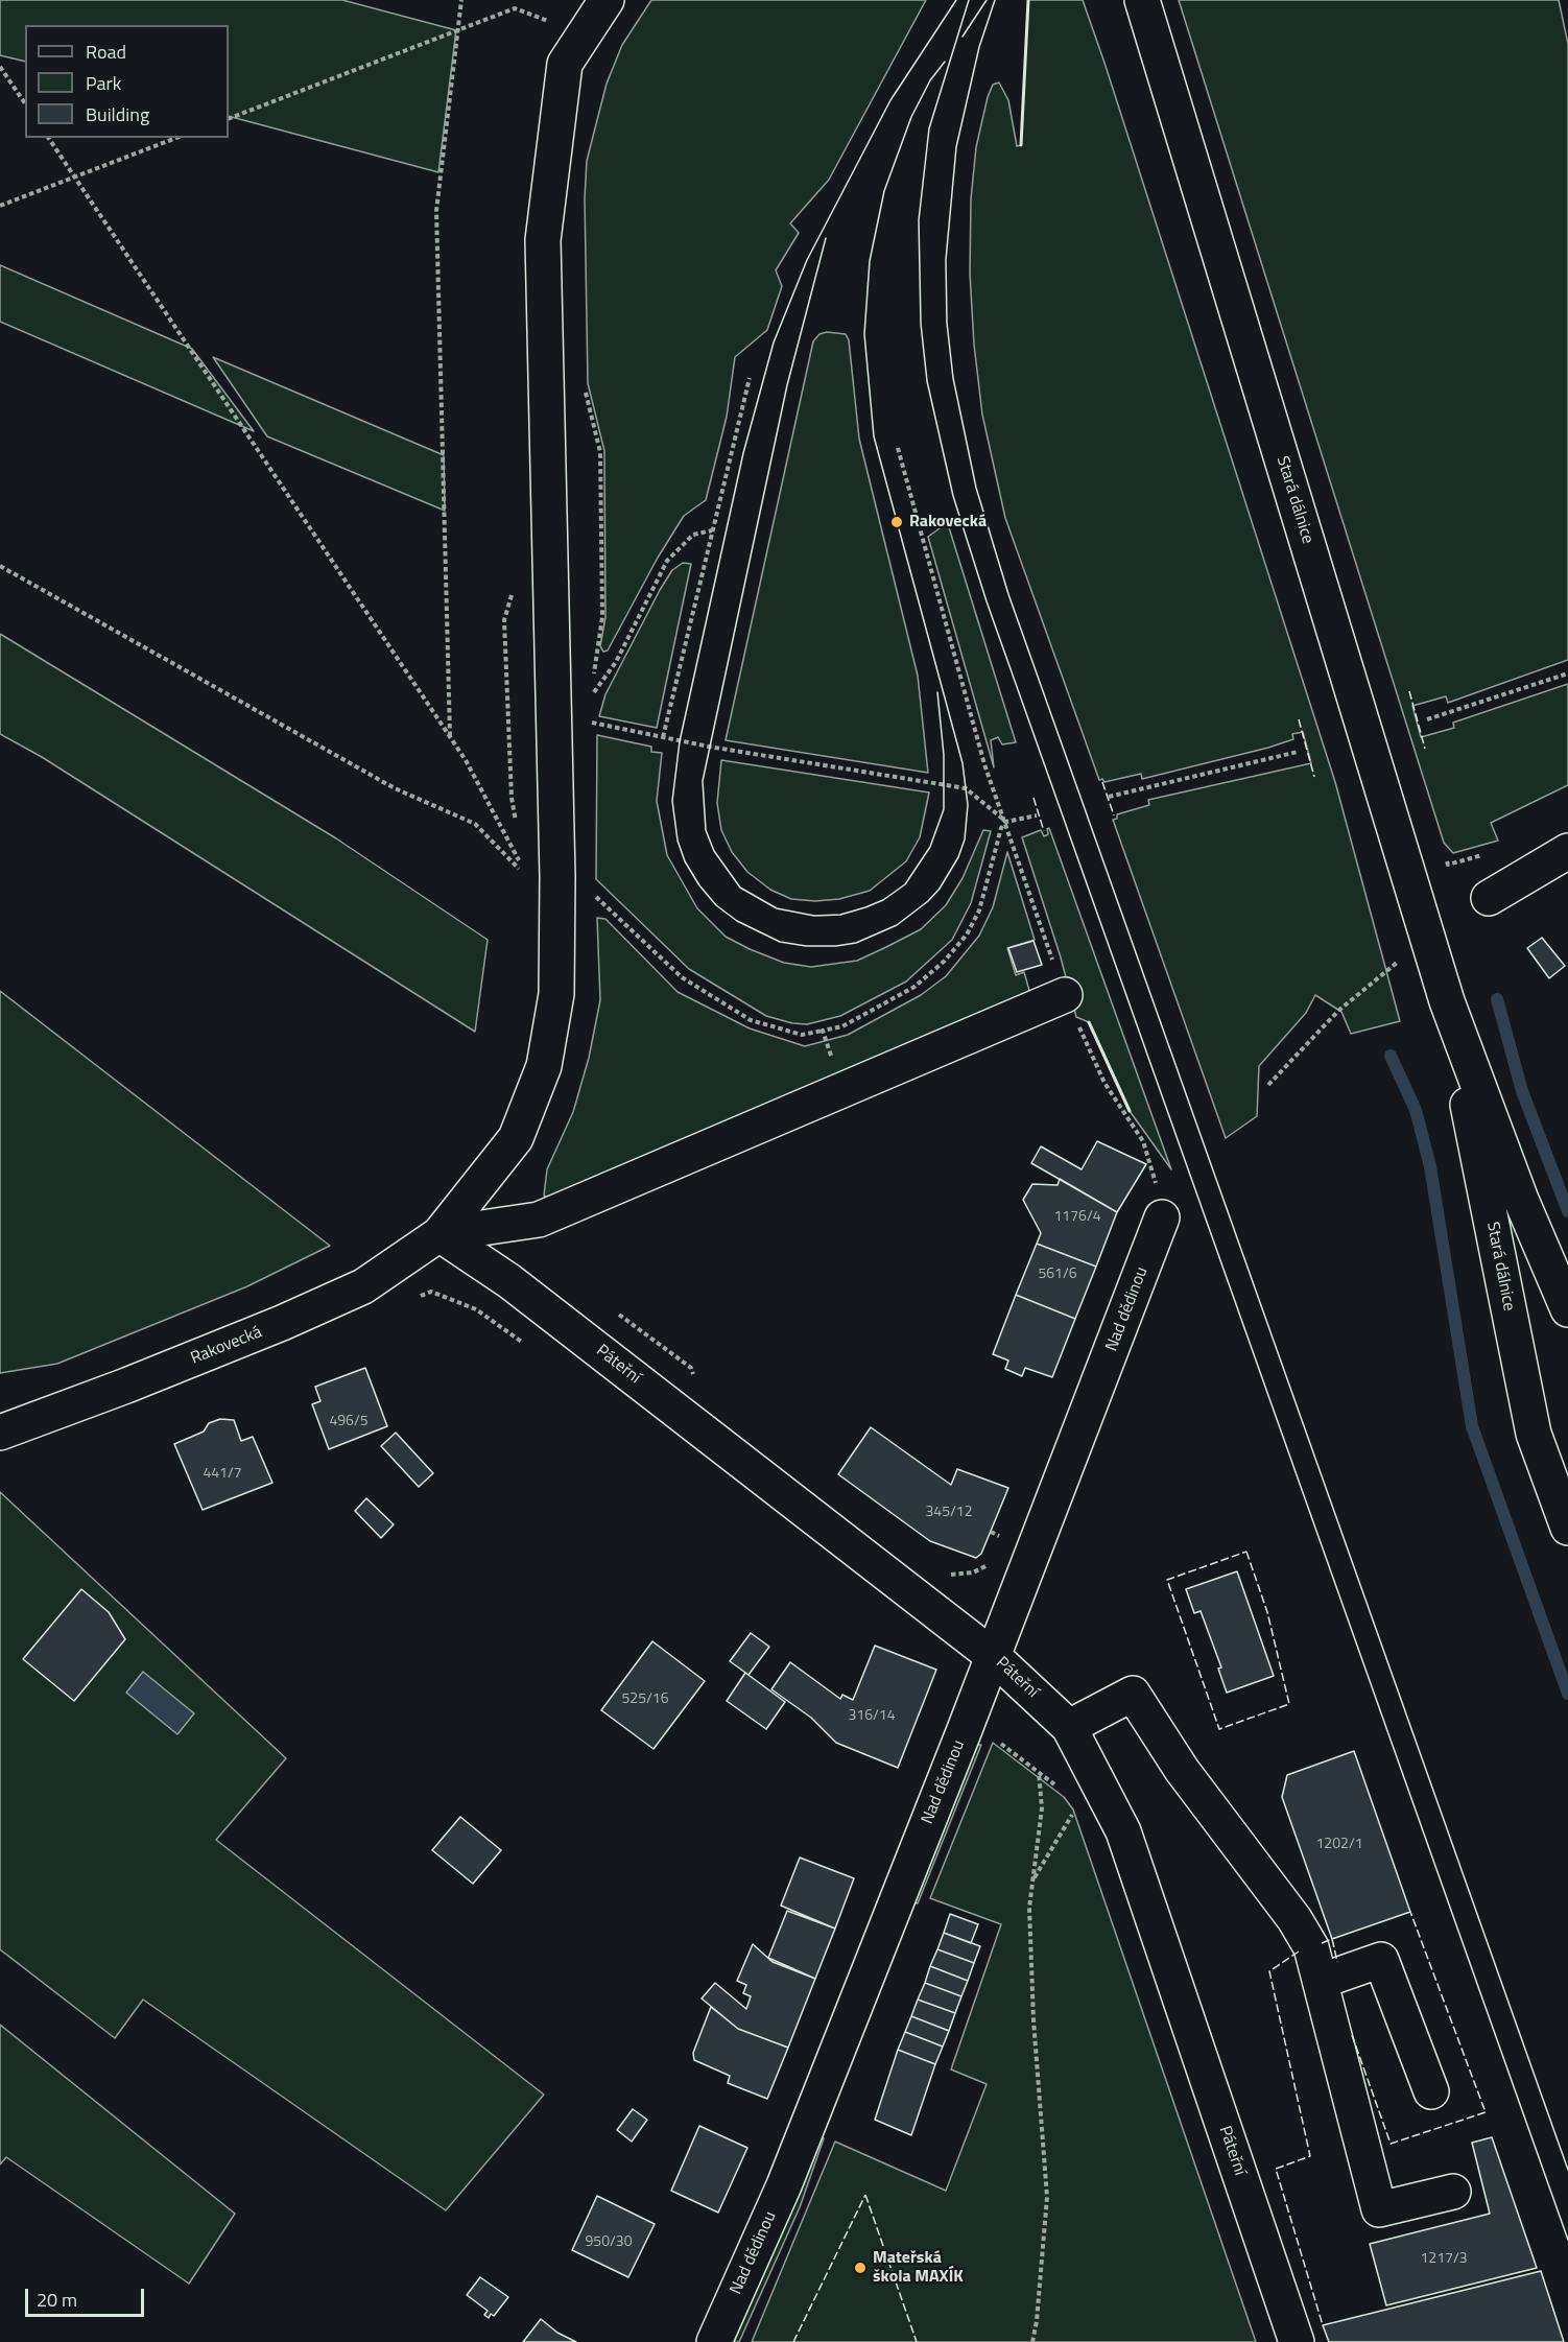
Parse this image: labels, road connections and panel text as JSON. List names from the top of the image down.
{
  "streets": {
    "main road": [
      "Stará dálnice",
      "Nad dědinou",
      "Rakovecká",
      "Páteřní"
    ]
  },
  "crossings": [
    ["Nad dědinou", "Páteřní"],
    ["Rakovecká", "Páteřní"]
  ],
  "places": ["Rakovecká", "Mateřská škola MAXÍK"],
  "house_numbers": [
    "1176/4",
    "561/6",
    "496/5",
    "441/7",
    "345/12",
    "525/16",
    "316/14",
    "1202/1",
    "950/30",
    "1217/3"
  ],
  "legend": ["Road", "Park", "Building"],
  "scale_bar": "20 m"
}
